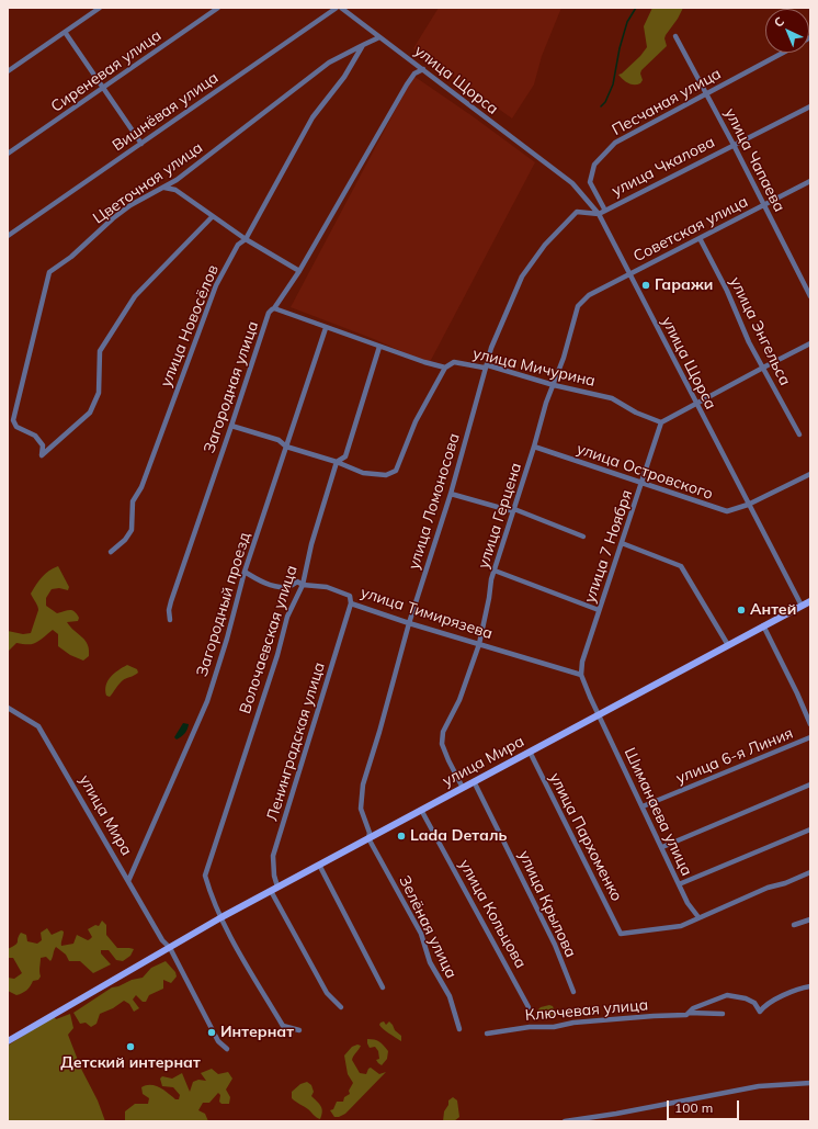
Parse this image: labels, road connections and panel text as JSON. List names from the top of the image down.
{
  "streets": {
    "main road": ["улица Мира"],
    "street": [
      "Сиреневая улица",
      "улица Щорса",
      "Песчаная улица",
      "Вишнёвая улица",
      "улица Чапаева",
      "улица Чкалова",
      "Цветочная улица",
      "Советская улица",
      "улица Новосёлов",
      "улица Энгельса",
      "улица Мичурина",
      "Загородная улица",
      "улица Островского",
      "улица Ломоносова",
      "улица Герцена",
      "улица 7 Ноября",
      "Загородный проезд",
      "улица Тимирязева",
      "Волочаевская улица",
      "Ленинградская улица",
      "улица 6-я Линия",
      "Шиманаева улица",
      "улица Пархоменко",
      "улица Крылова",
      "улица Кольцова",
      "Зелёная улица",
      "Ключевая улица"
    ]
  },
  "crossings": [
    ["улица Щорса", "улица Чкалова"],
    ["улица Щорса", "Советская улица"],
    ["улица Щорса", "Загородная улица"],
    ["улица Щорса", "улица Островского"],
    ["улица Щорса", "улица Ломоносова"],
    ["улица Щорса", "улица Герцена"],
    ["улица Щорса", "улица Мира"],
    ["Песчаная улица", "улица Чапаева"],
    ["Песчаная улица", "улица Чкалова"],
    ["улица Чапаева", "улица Чкалова"],
    ["улица Чапаева", "Советская улица"],
    ["улица Чкалова", "улица Ломоносова"],
    ["Цветочная улица", "улица Новосёлов"],
    ["Советская улица", "улица Энгельса"],
    ["Советская улица", "улица Герцена"],
    ["улица Мичурина", "Загородная улица"],
    ["улица Мичурина", "улица Ломоносова"],
    ["улица Мичурина", "улица Герцена"],
    ["улица Мичурина", "улица 7 Ноября"],
    ["улица Мичурина", "Загородный проезд"],
    ["улица Мичурина", "Волочаевская улица"],
    ["улица Островского", "улица Герцена"],
    ["улица Островского", "улица 7 Ноября"],
    ["улица Ломоносова", "улица Тимирязева"],
    ["улица Ломоносова", "улица Мира"],
    ["улица Ломоносова", "Зелёная улица"],
    ["улица Герцена", "улица Тимирязева"],
    ["улица Герцена", "улица Мира"],
    ["улица 7 Ноября", "улица Тимирязева"],
    ["Загородный проезд", "улица Тимирязева"],
    ["Загородный проезд", "улица Мира"],
    ["улица Тимирязева", "Волочаевская улица"],
    ["улица Тимирязева", "Ленинградская улица"],
    ["Волочаевская улица", "улица Мира"],
    ["Ленинградская улица", "улица Мира"],
    ["улица 6-я Линия", "Шиманаева улица"],
    ["улица Мира", "Шиманаева улица"],
    ["улица Мира", "улица Пархоменко"],
    ["улица Мира", "улица Крылова"],
    ["улица Мира", "улица Кольцова"],
    ["улица Мира", "Зелёная улица"],
    ["Шиманаева улица", "улица Пархоменко"]
  ],
  "places": [
    "Гаражи",
    "Антей",
    "Lada Dеталь",
    "Интернат",
    "Детский интернат"
  ],
  "scale_bar": "100 m",
  "north": "top left"
}
